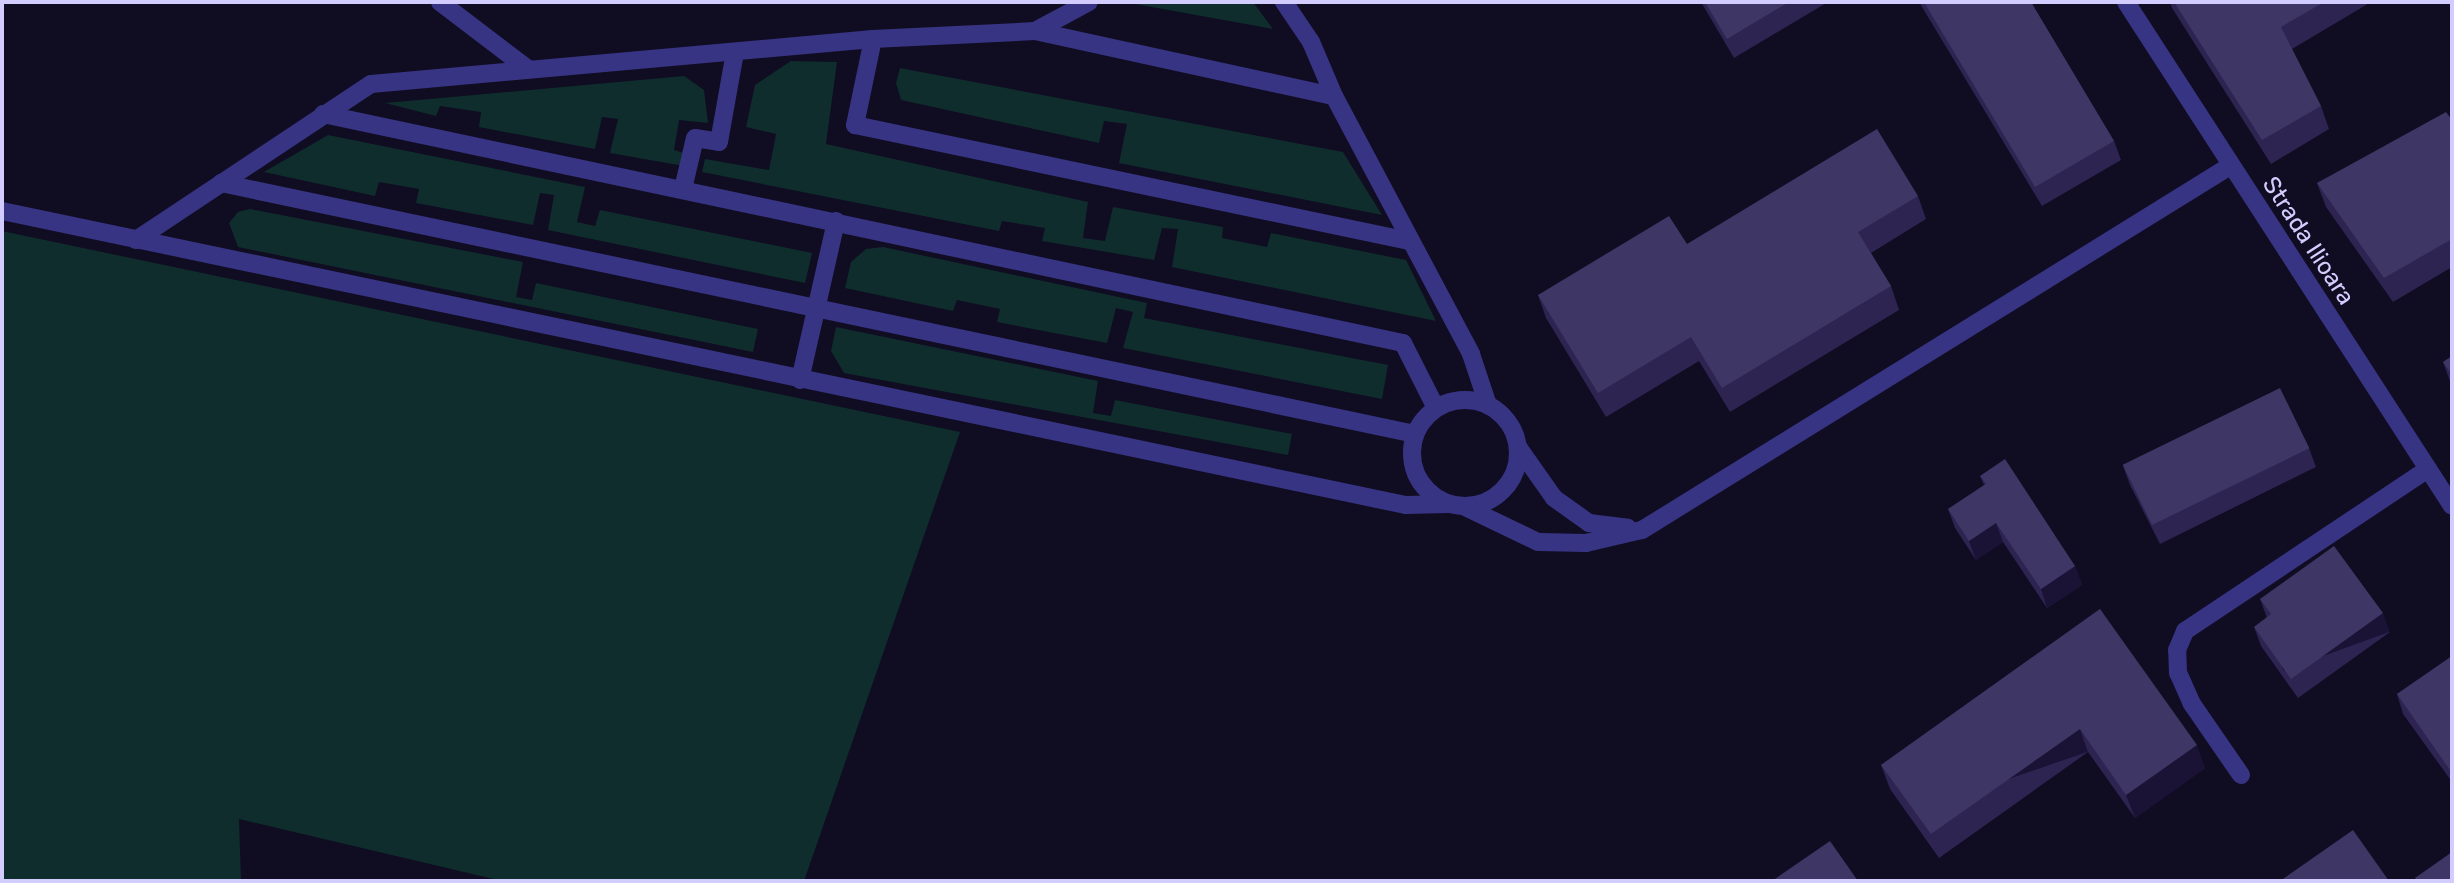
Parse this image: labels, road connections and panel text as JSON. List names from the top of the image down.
{
  "streets": {
    "street": ["Strada Ilioara"]
  }
}
